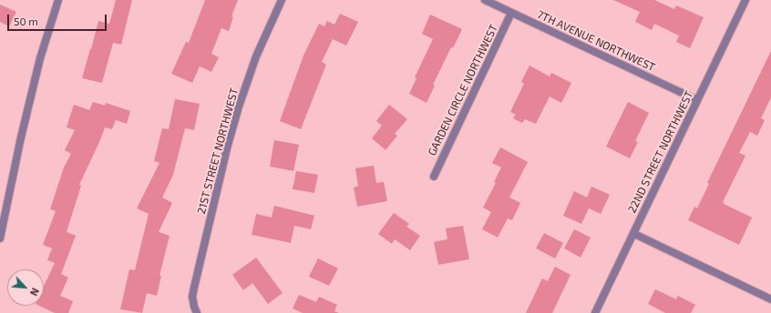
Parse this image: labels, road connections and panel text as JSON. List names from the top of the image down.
{
  "streets": {
    "street": [
      "7TH AVENUE NORTHWEST",
      "GARDEN CIRCLE NORTHWEST",
      "21ST STREET NORTHWEST",
      "22ND STREET NORTHWEST"
    ]
  },
  "crossings": [
    ["7TH AVENUE NORTHWEST", "GARDEN CIRCLE NORTHWEST"],
    ["7TH AVENUE NORTHWEST", "22ND STREET NORTHWEST"]
  ],
  "scale_bar": "50 m",
  "north": "bottom right"
}
